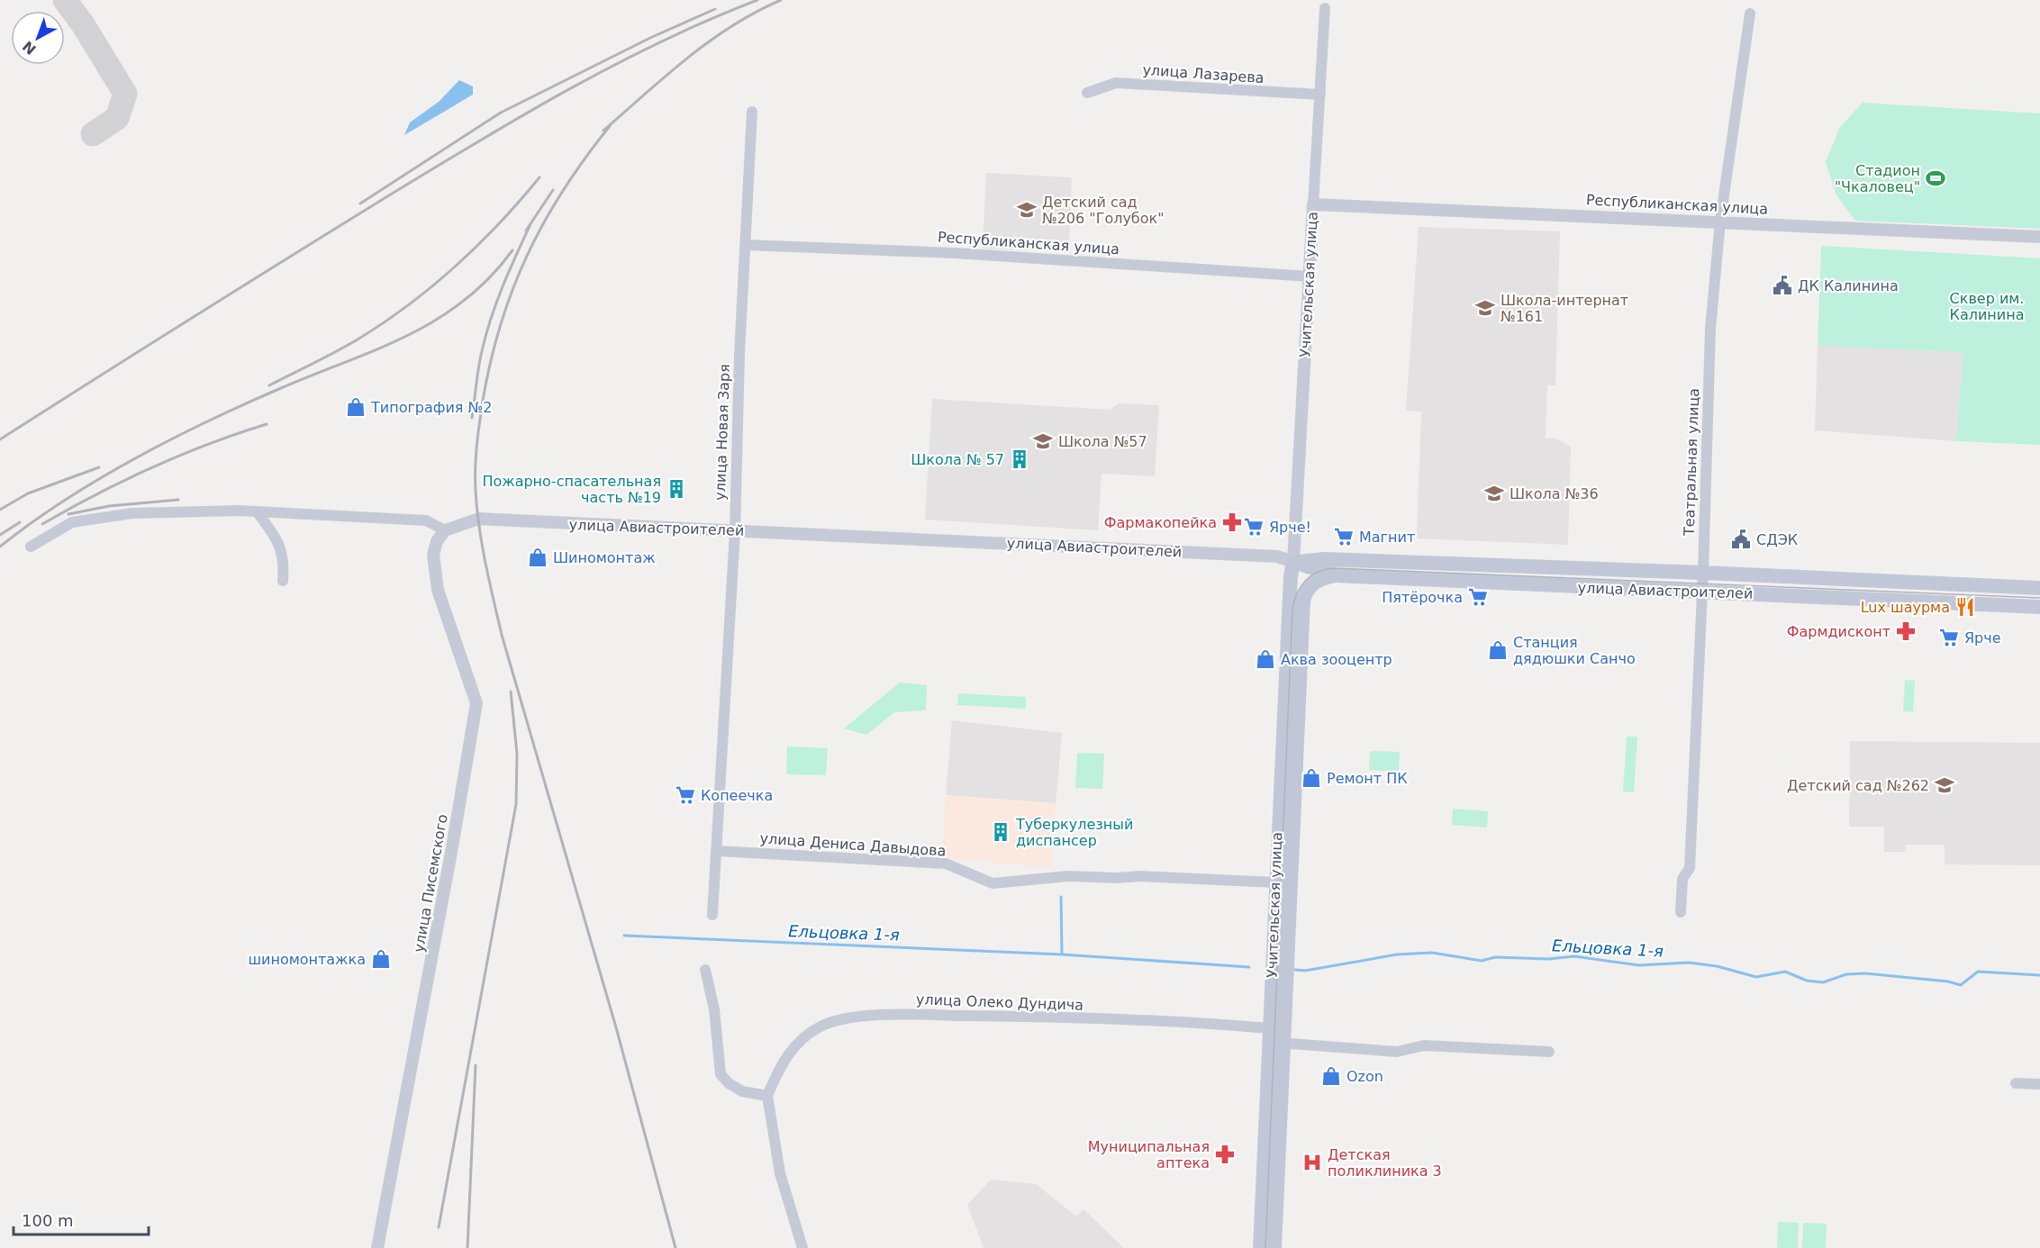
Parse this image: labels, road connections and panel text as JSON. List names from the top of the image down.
{
  "streets": {
    "main road": ["Учительская улица", "улица Авиастроителей"],
    "street": [
      "улица Лазарева",
      "Республиканская улица",
      "улица Новая Заря",
      "Театральная улица",
      "улица Дениса Давыдова",
      "улица Писемского",
      "улица Олеко Дундича"
    ]
  },
  "crossings": [
    ["улица Лазарева", "Учительская улица"],
    ["Республиканская улица", "Учительская улица"],
    ["Республиканская улица", "улица Новая Заря"],
    ["Республиканская улица", "Театральная улица"],
    ["Учительская улица", "улица Авиастроителей"],
    ["Учительская улица", "улица Дениса Давыдова"],
    ["Учительская улица", "улица Олеко Дундича"],
    ["улица Новая Заря", "улица Авиастроителей"],
    ["улица Новая Заря", "улица Дениса Давыдова"],
    ["Театральная улица", "улица Авиастроителей"],
    ["улица Авиастроителей", "улица Писемского"]
  ],
  "water": ["Ельцовка 1-я"],
  "parks": ["Сквер им. Калинина"],
  "places": {
    "sports": ["Стадион \"Чкаловец\""],
    "school or university": [
      "Детский сад №206 \"Голубок\"",
      "Школа-интернат №161",
      "Школа №57",
      "Школа №36",
      "Детский сад №262"
    ],
    "public building": ["ДК Калинина", "СДЭК"],
    "shop": [
      "Типография №2",
      "Шиномонтаж",
      "Станция дядюшки Санчо",
      "Аква зооцентр",
      "Ремонт ПК",
      "шиномонтажка",
      "Ozon"
    ],
    "building": ["Школа № 57", "Пожарно-спасательная часть №19", "Туберкулезный диспансер"],
    "pharmacy": ["Фармакопейка", "Фармдисконт", "Муниципальная аптека"],
    "supermarket": [
      "Ярче!",
      "Магнит",
      "Пятёрочка",
      "Ярче",
      "Копеечка"
    ],
    "restaurant": ["Lux шаурма"],
    "hospital": ["Детская поликлиника 3"]
  },
  "scale_bar": "100 m",
  "north": "bottom left"
}
